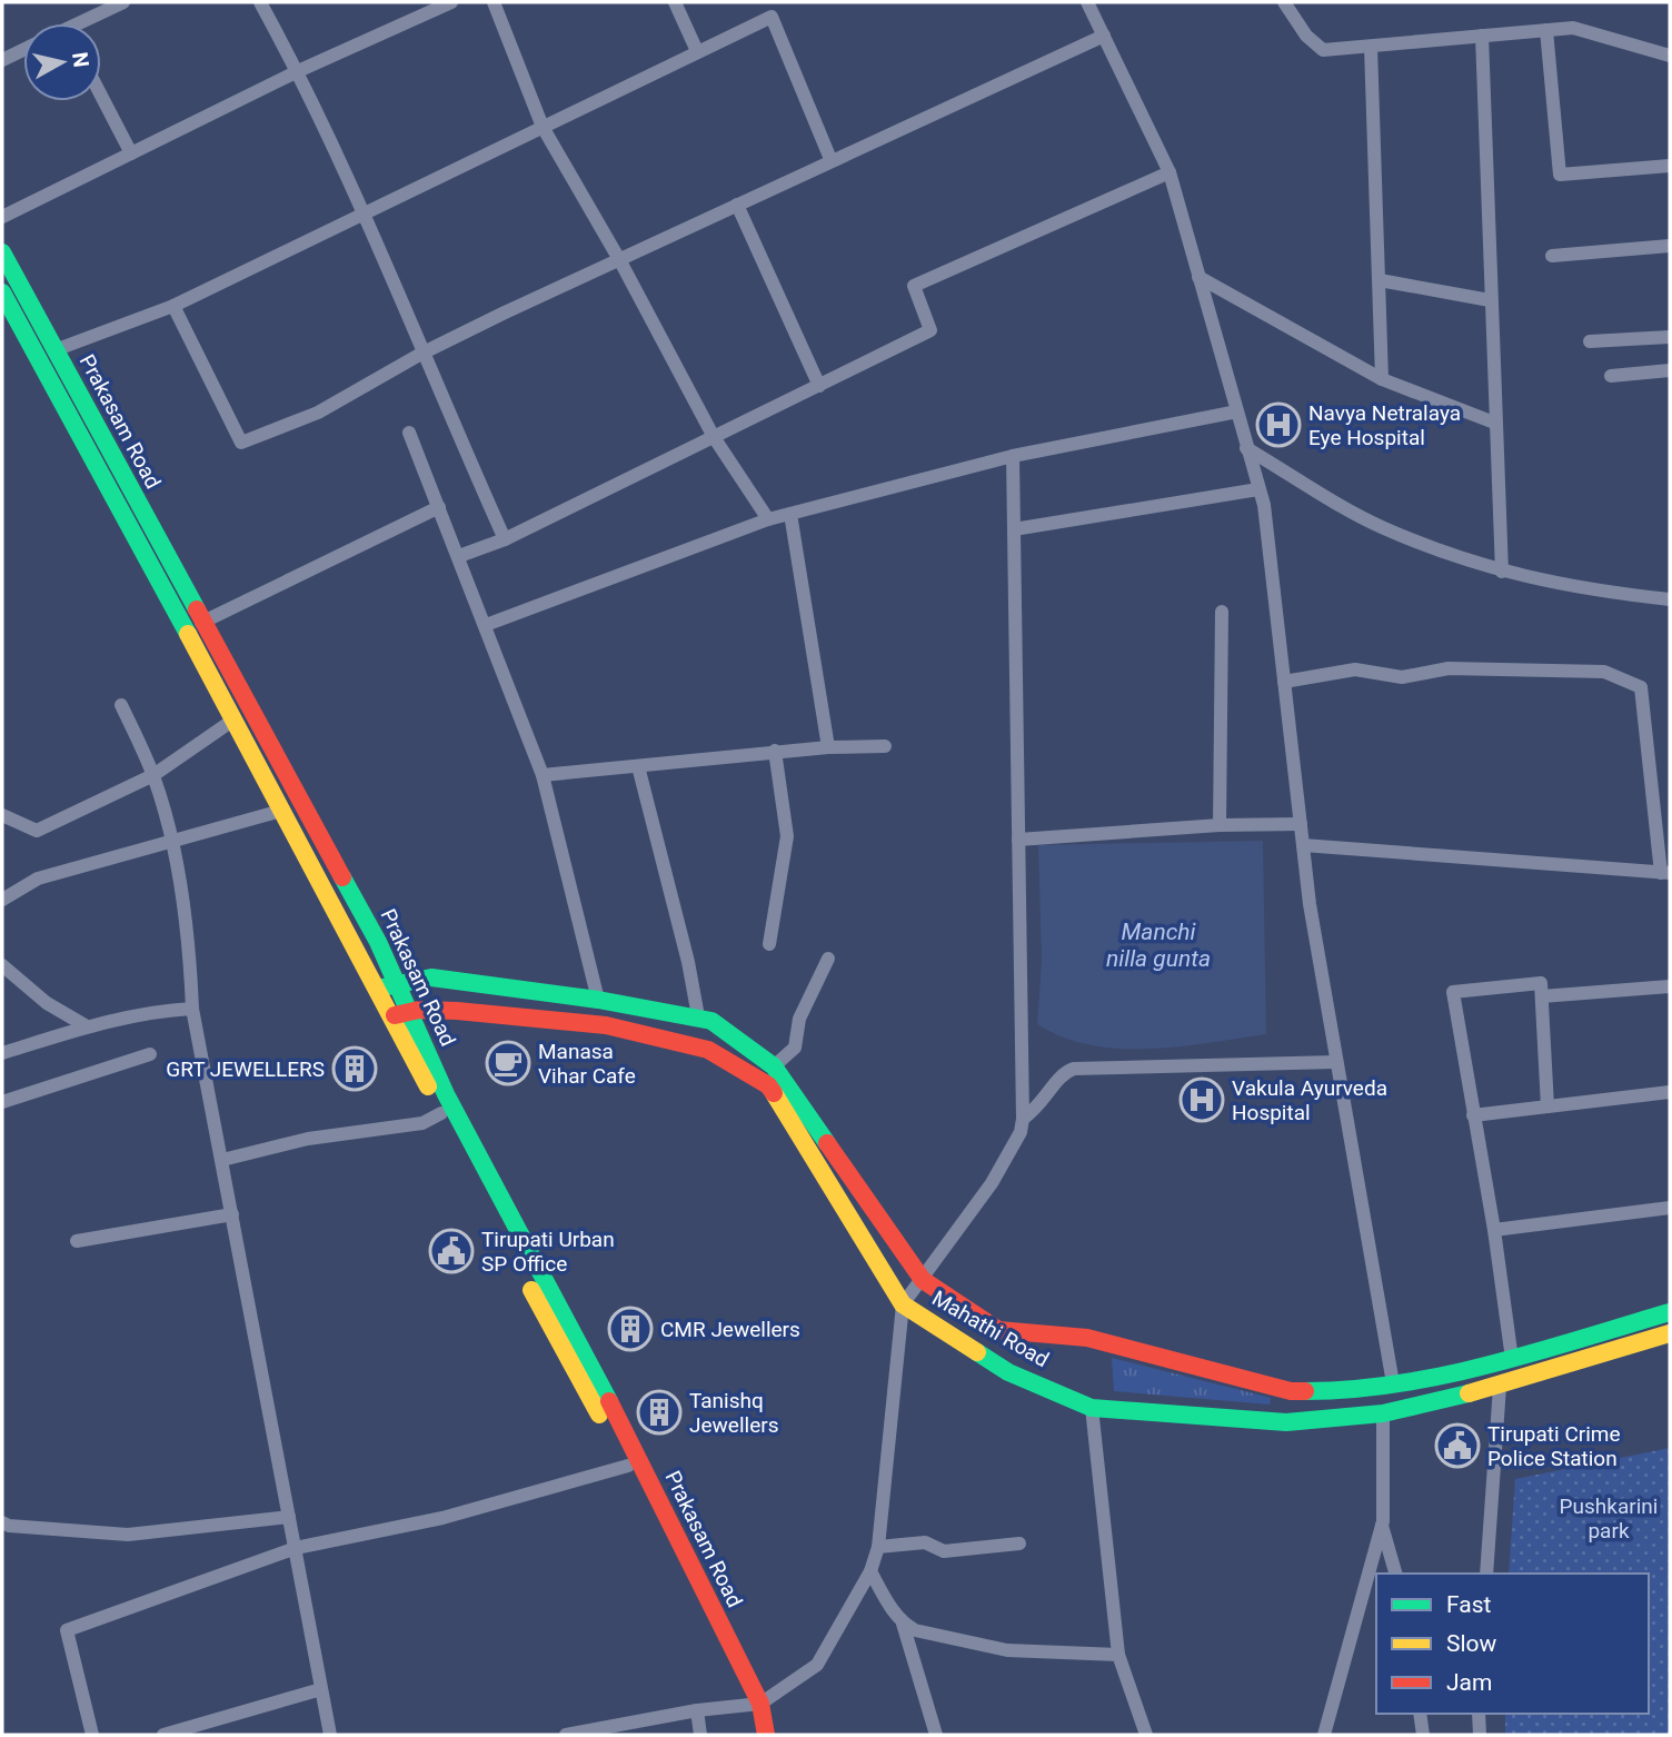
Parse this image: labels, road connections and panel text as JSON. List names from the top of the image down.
{
  "streets": {
    "main road": ["Prakasam Road", "Mahathi Road"]
  },
  "crossings": [
    ["Prakasam Road", "Mahathi Road"]
  ],
  "water": ["Manchi nilla gunta"],
  "parks": ["Pushkarini park"],
  "places": {
    "hospital": ["Navya Netralaya Eye Hospital", "Vakula Ayurveda Hospital"],
    "cafe": ["Manasa Vihar Cafe"],
    "building": ["GRT JEWELLERS", "CMR Jewellers", "Tanishq Jewellers"],
    "public building": ["Tirupati Urban SP Office", "Tirupati Crime Police Station"]
  },
  "legend": ["Fast", "Slow", "Jam"],
  "north": "right"
}
